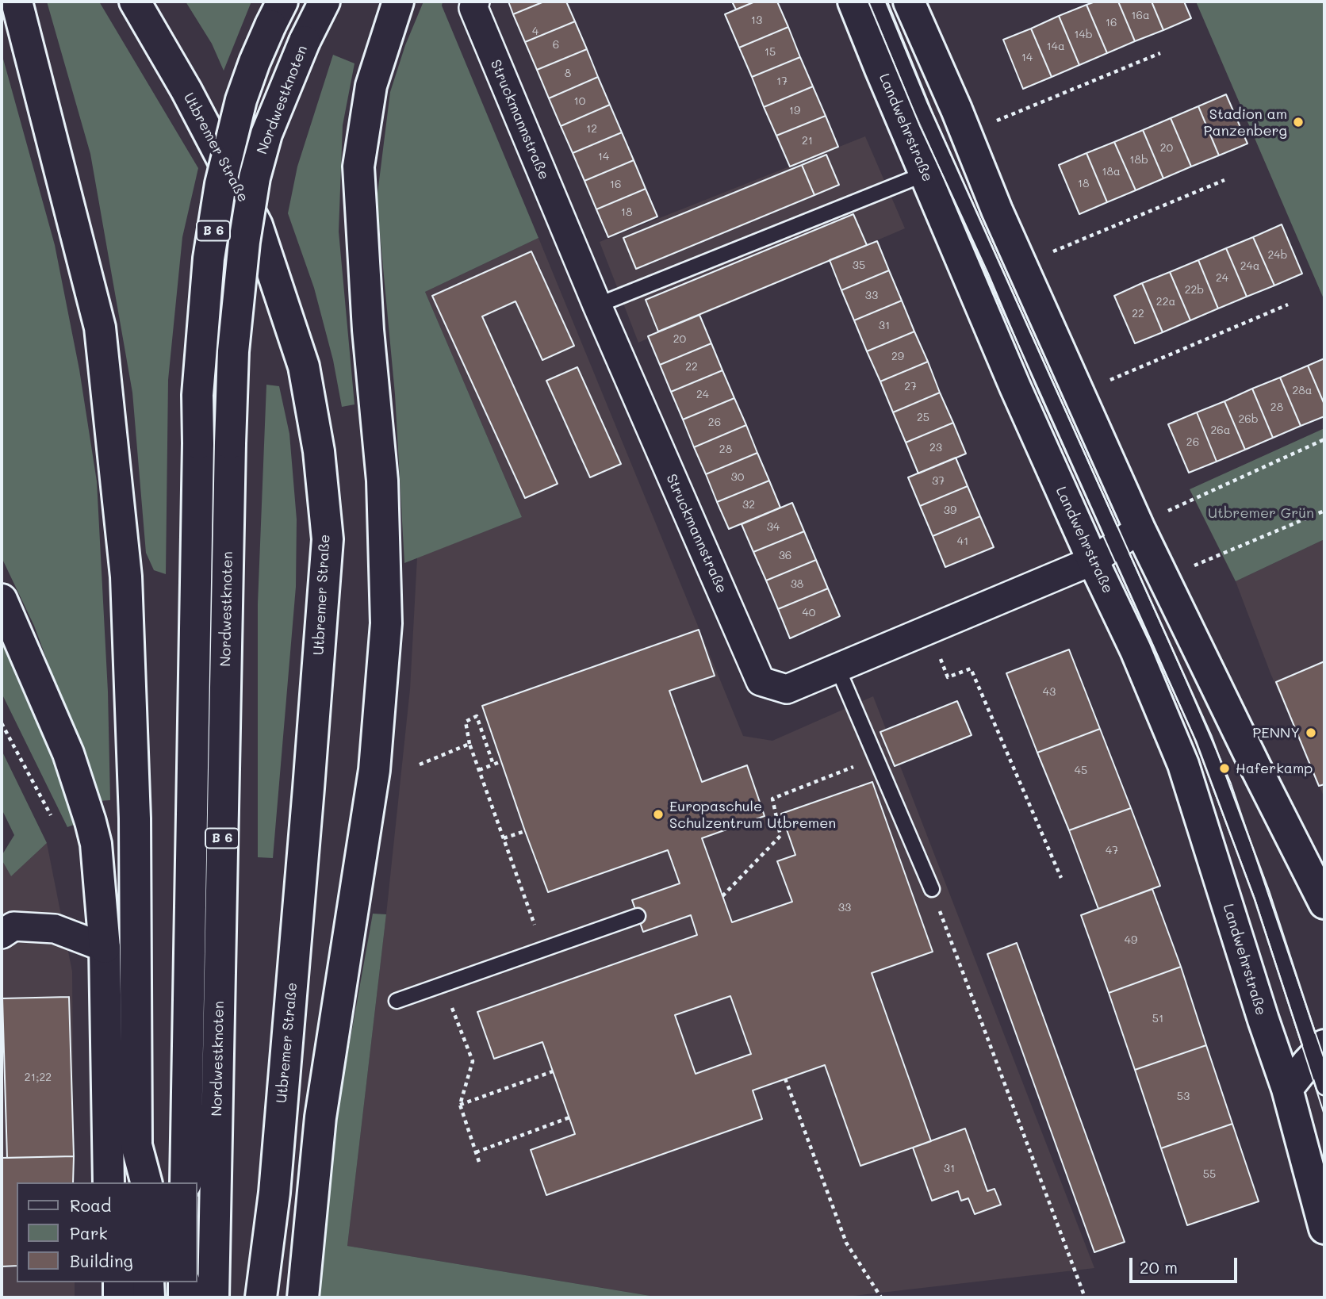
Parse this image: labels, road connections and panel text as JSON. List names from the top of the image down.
{
  "streets": {
    "main road": [
      "Nordwestknoten",
      "Landwehrstraße",
      "Utbremer Straße",
      "B 6"
    ],
    "street": ["Struckmannstraße"]
  },
  "crossings": [
    ["Struckmannstraße", "Landwehrstraße"]
  ],
  "parks": ["Utbremer Grün"],
  "places": [
    "Stadion am Panzenberg",
    "PENNY",
    "Haferkamp",
    "Europaschule Schulzentrum Utbremen"
  ],
  "house_numbers": [
    "16a",
    "13",
    "16",
    "4",
    "14b",
    "6",
    "14a",
    "15",
    "14",
    "8",
    "17",
    "10",
    "19",
    "12",
    "21",
    "20",
    "14",
    "18b",
    "18a",
    "18",
    "16",
    "18",
    "24b",
    "35",
    "24a",
    "24",
    "22b",
    "33",
    "22a",
    "22",
    "31",
    "20",
    "29",
    "22",
    "27",
    "28a",
    "24",
    "28",
    "25",
    "26b",
    "26",
    "26a",
    "26",
    "23",
    "28",
    "30",
    "37",
    "32",
    "39",
    "34",
    "41",
    "36",
    "38",
    "40",
    "43",
    "45",
    "47",
    "33",
    "49",
    "51",
    "21;22",
    "53",
    "31",
    "55"
  ],
  "legend": ["Road", "Park", "Building"],
  "scale_bar": "20 m"
}
